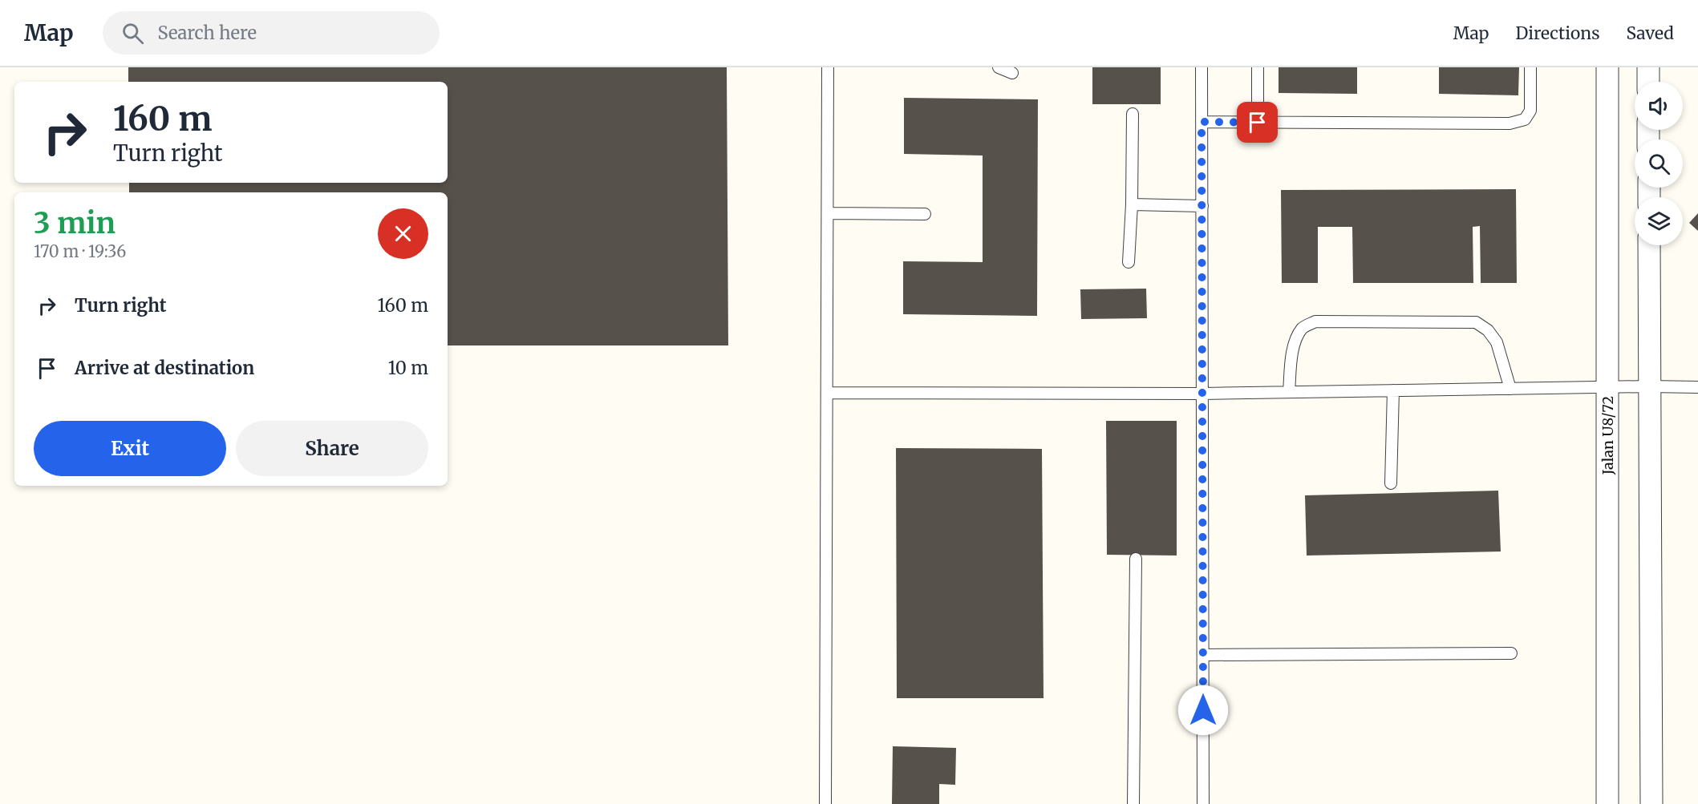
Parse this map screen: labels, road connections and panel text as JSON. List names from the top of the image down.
{
  "streets": {
    "street": ["Jalan U8/72"]
  },
  "page": {
    "header": "Map",
    "search": "Search here",
    "nav": ["Map", "Directions", "Saved"],
    "turn": ["160 m", "Turn right"],
    "heading": ["3 min", "170 m · 19:36"],
    "list": [
      {
        "name": "Turn right",
        "value": "160 m"
      },
      {
        "name": "Arrive at destination",
        "value": "10 m"
      }
    ],
    "buttons": ["Exit", "Share"]
  }
}
